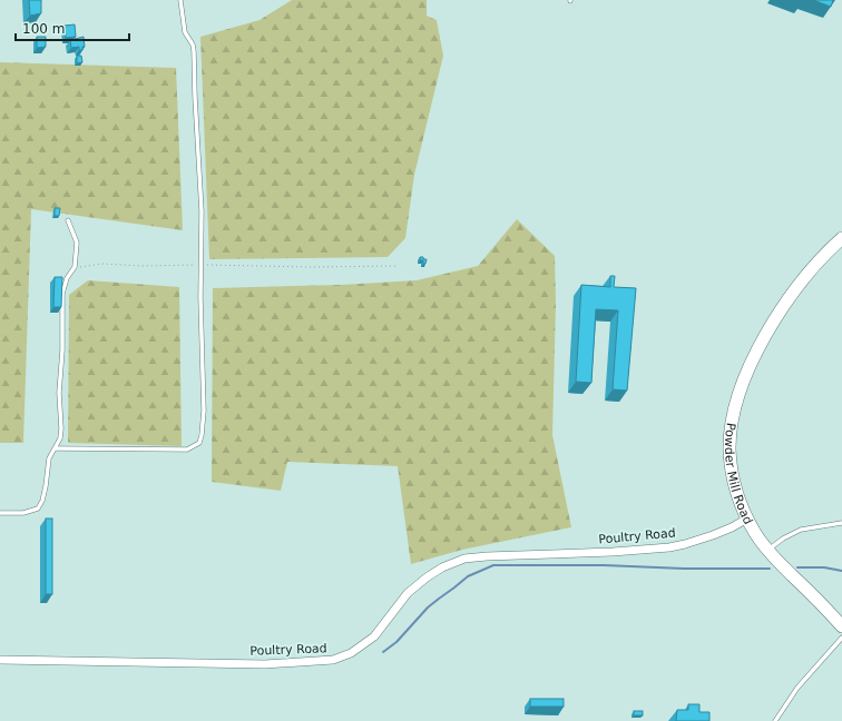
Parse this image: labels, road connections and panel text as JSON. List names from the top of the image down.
{
  "streets": {
    "main road": ["Powder Mill Road"],
    "street": ["Poultry Road"]
  },
  "crossings": [
    ["Powder Mill Road", "Poultry Road"]
  ],
  "scale_bar": "100 m"
}
